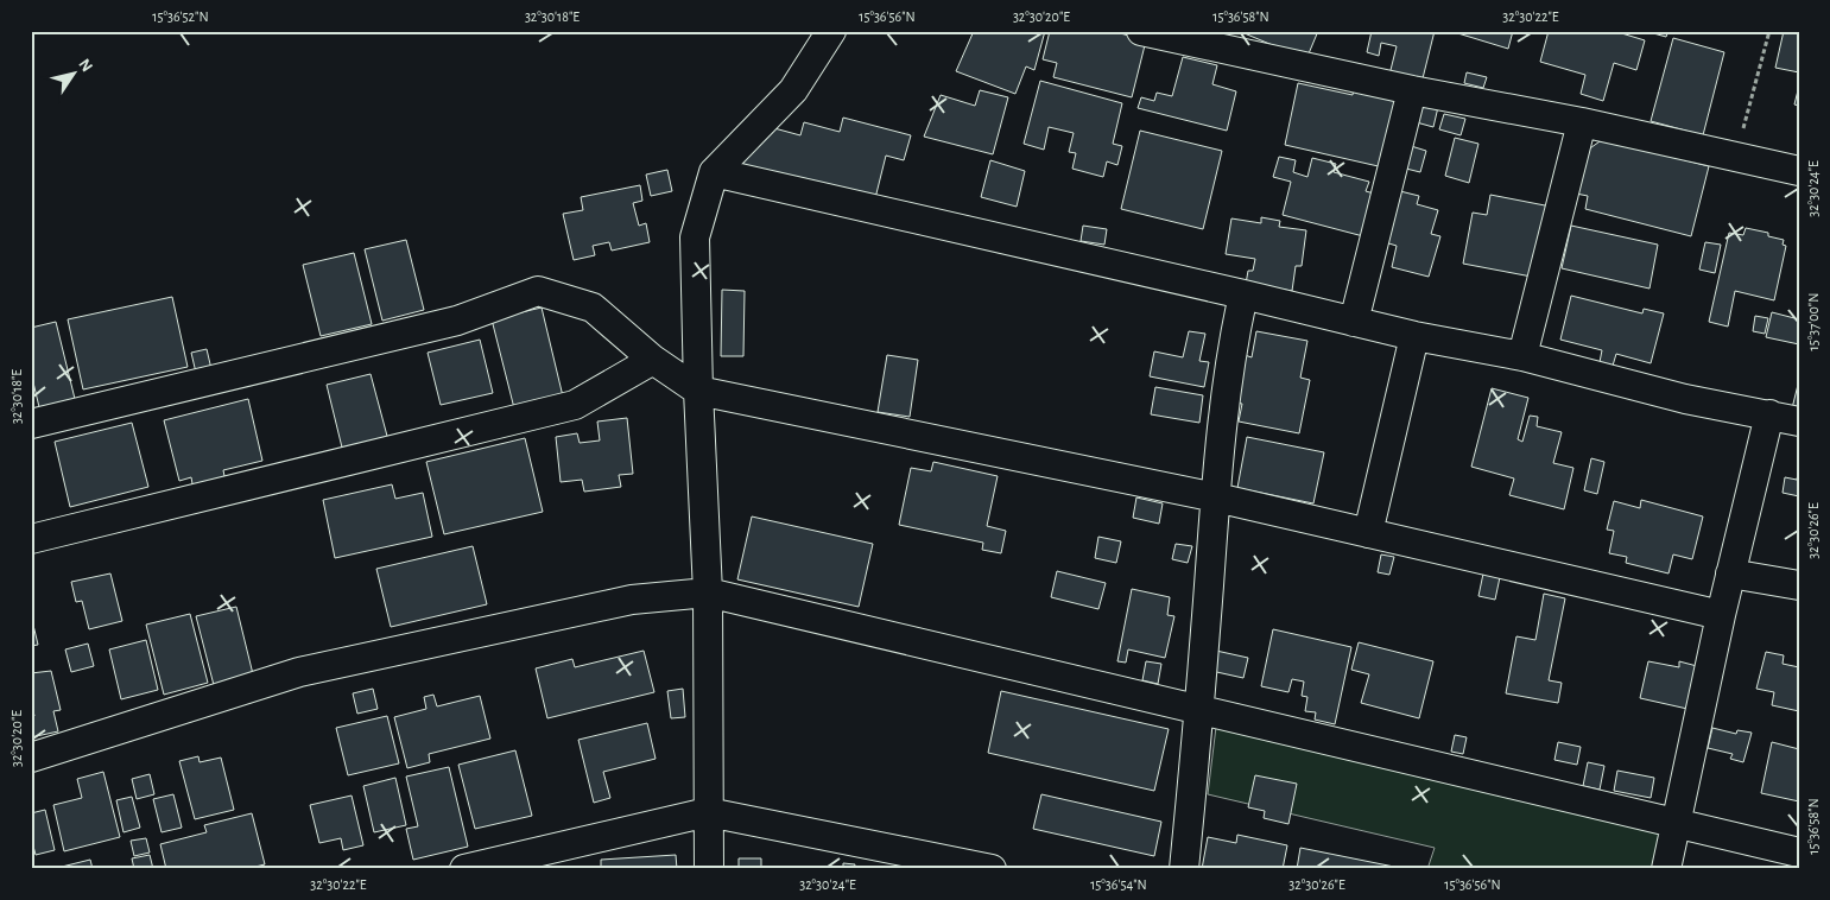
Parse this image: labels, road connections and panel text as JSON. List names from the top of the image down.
{
  "north": "top right",
  "coordinates": [
    "15°36'52\"N",
    "32°30'18\"E",
    "15°36'56\"N",
    "32°30'20\"E",
    "15°36'58\"N",
    "32°30'22\"E",
    "32°30'24\"E",
    "15°37'00\"N",
    "32°30'26\"E",
    "15°36'54\"N"
  ]
}
